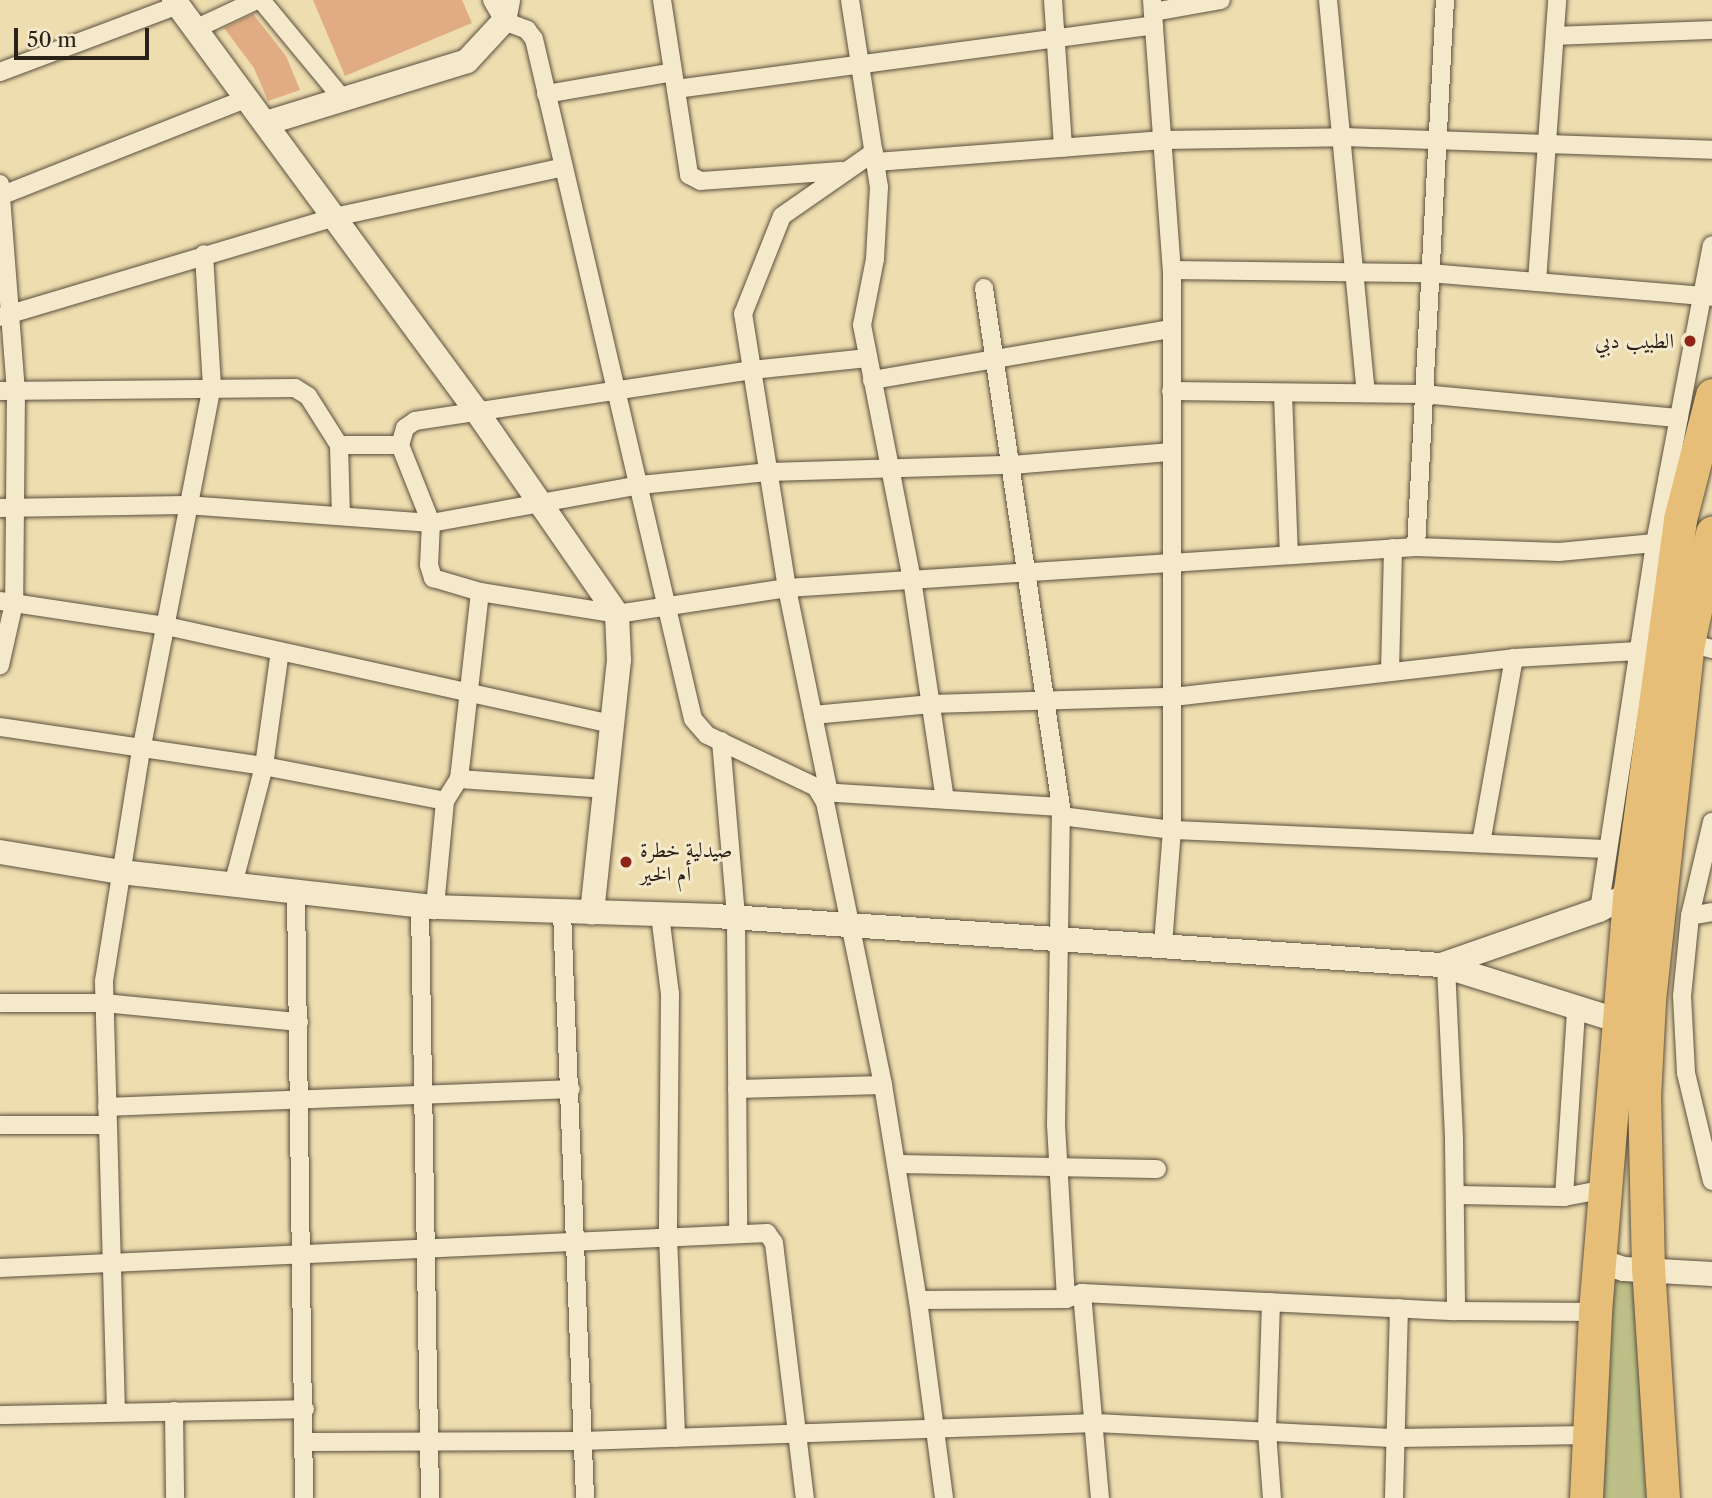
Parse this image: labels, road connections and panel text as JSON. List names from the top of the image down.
{
  "places": ["الطبيب دبي", "صيدلية خطرة أم الخير"],
  "scale_bar": "50 m"
}
